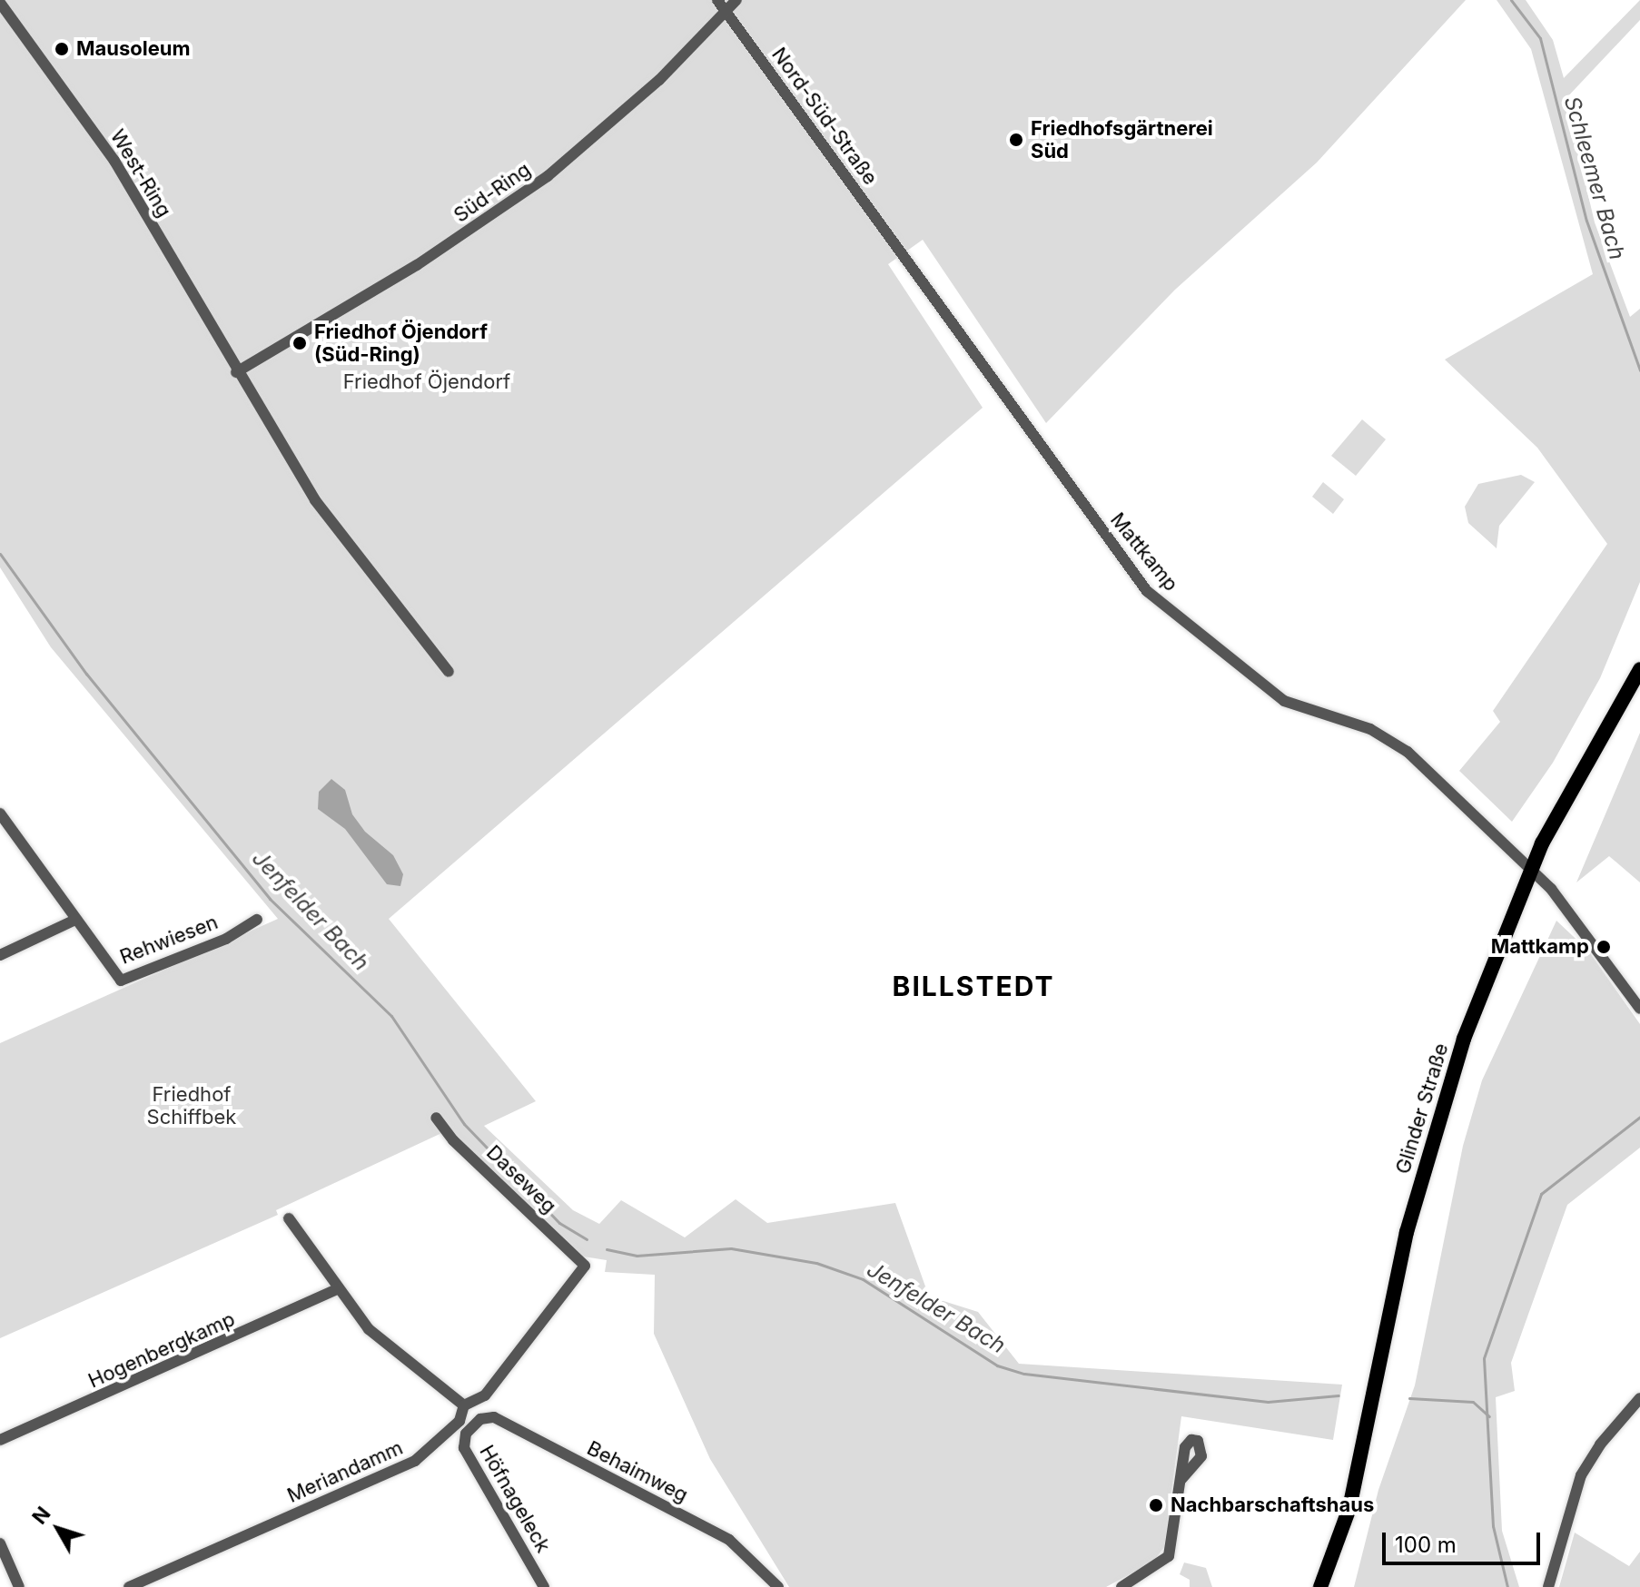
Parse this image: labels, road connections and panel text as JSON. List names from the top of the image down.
{
  "streets": {
    "main road": ["Glinder Straße"],
    "street": [
      "Nord-Süd-Straße",
      "West-Ring",
      "Süd-Ring",
      "Mattkamp",
      "Rehwiesen",
      "Daseweg",
      "Hogenbergkamp",
      "Meriandamm",
      "Behaimweg",
      "Höfnageleck"
    ]
  },
  "crossings": [
    ["Nord-Süd-Straße", "Süd-Ring"],
    ["Nord-Süd-Straße", "Mattkamp"],
    ["West-Ring", "Süd-Ring"],
    ["Mattkamp", "Glinder Straße"],
    ["Daseweg", "Meriandamm"],
    ["Behaimweg", "Höfnageleck"]
  ],
  "districts": ["BILLSTEDT"],
  "water": ["Schleemer Bach", "Jenfelder Bach"],
  "parks": ["Friedhof Öjendorf", "Friedhof Schiffbek"],
  "places": [
    "Mausoleum",
    "Friedhofsgärtnerei Süd",
    "Friedhof Öjendorf (Süd-Ring)",
    "Mattkamp",
    "Nachbarschaftshaus"
  ],
  "scale_bar": "100 m",
  "north": "top left"
}
